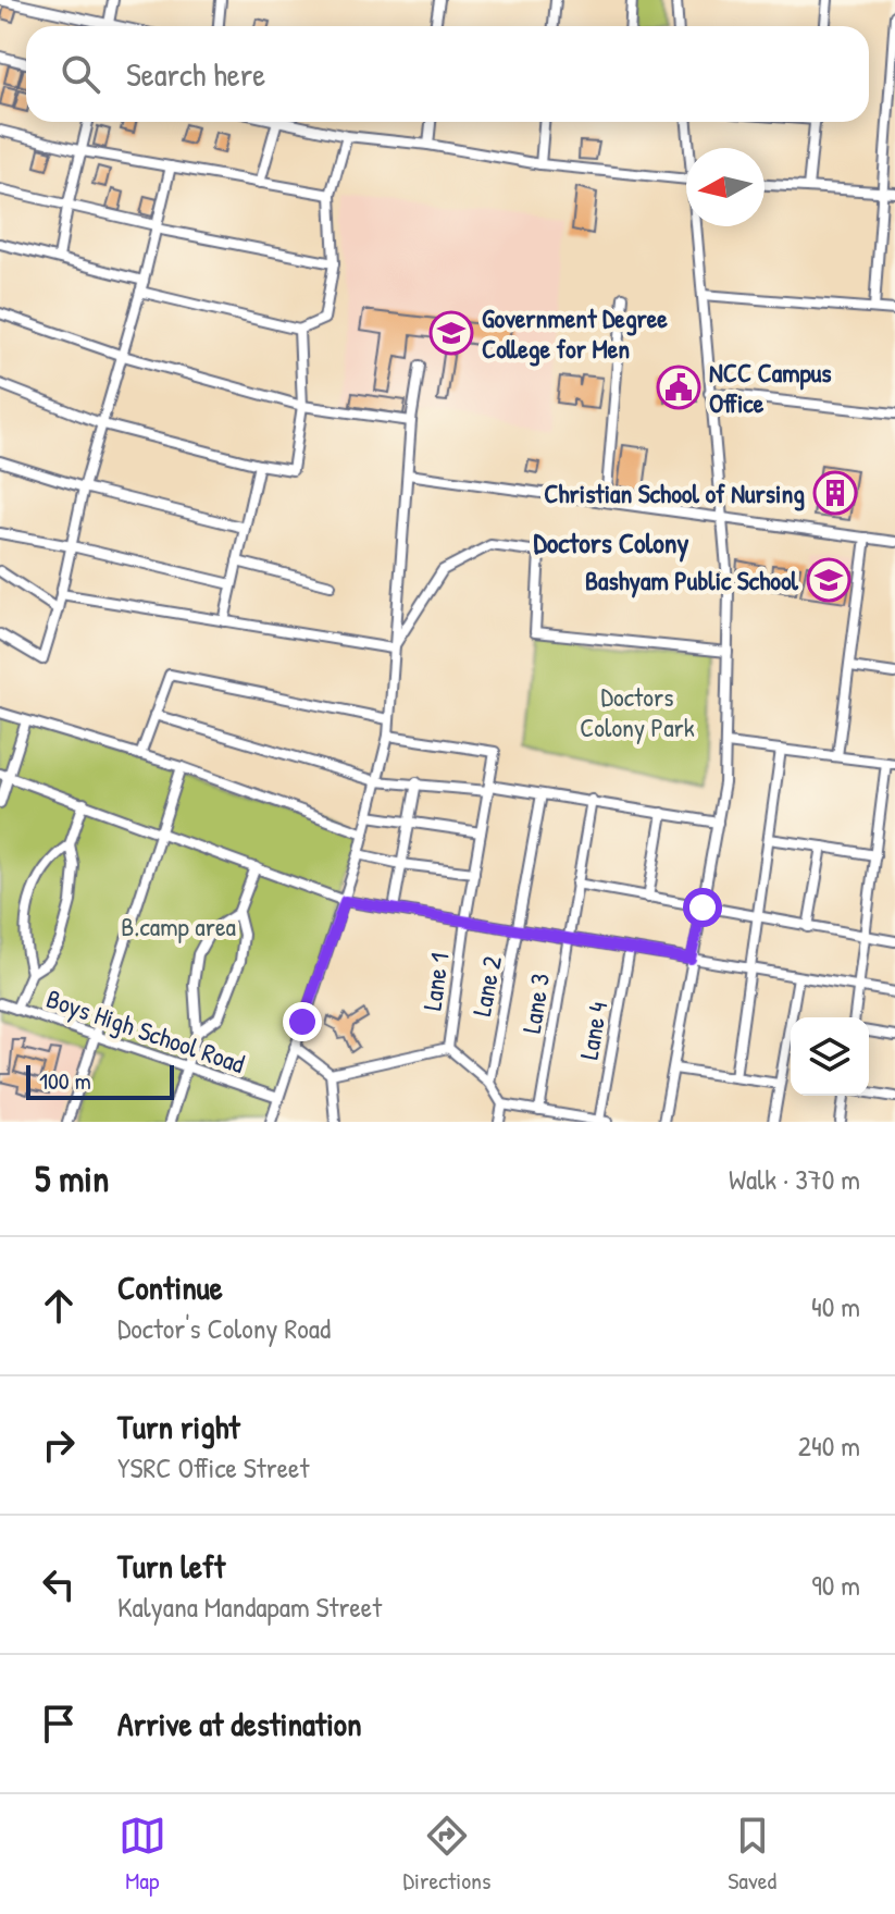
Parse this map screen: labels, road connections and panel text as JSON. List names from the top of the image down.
{
  "streets": {
    "street": [
      "Lane 1",
      "Lane 2",
      "Lane 3",
      "Boys High School Road",
      "Lane 4"
    ]
  },
  "districts": ["Doctors Colony"],
  "parks": ["Doctors Colony Park", "B.camp area"],
  "places": {
    "school or university": ["Government Degree College for Men", "Bashyam Public School"],
    "public building": ["NCC Campus Office"],
    "building": ["Christian School of Nursing"]
  },
  "scale_bar": "100 m",
  "north": "left",
  "page": {
    "search": "Search here",
    "scale": "100 m",
    "heading": ["5 min", "Walk · 370 m"],
    "list": [
      ["Continue", "Doctor's Colony Road", "40 m"],
      ["Turn right", "YSRC Office Street", "240 m"],
      ["Turn left", "Kalyana Mandapam Street", "90 m"],
      "Arrive at destination"
    ],
    "nav": ["Map", "Directions", "Saved"]
  }
}
